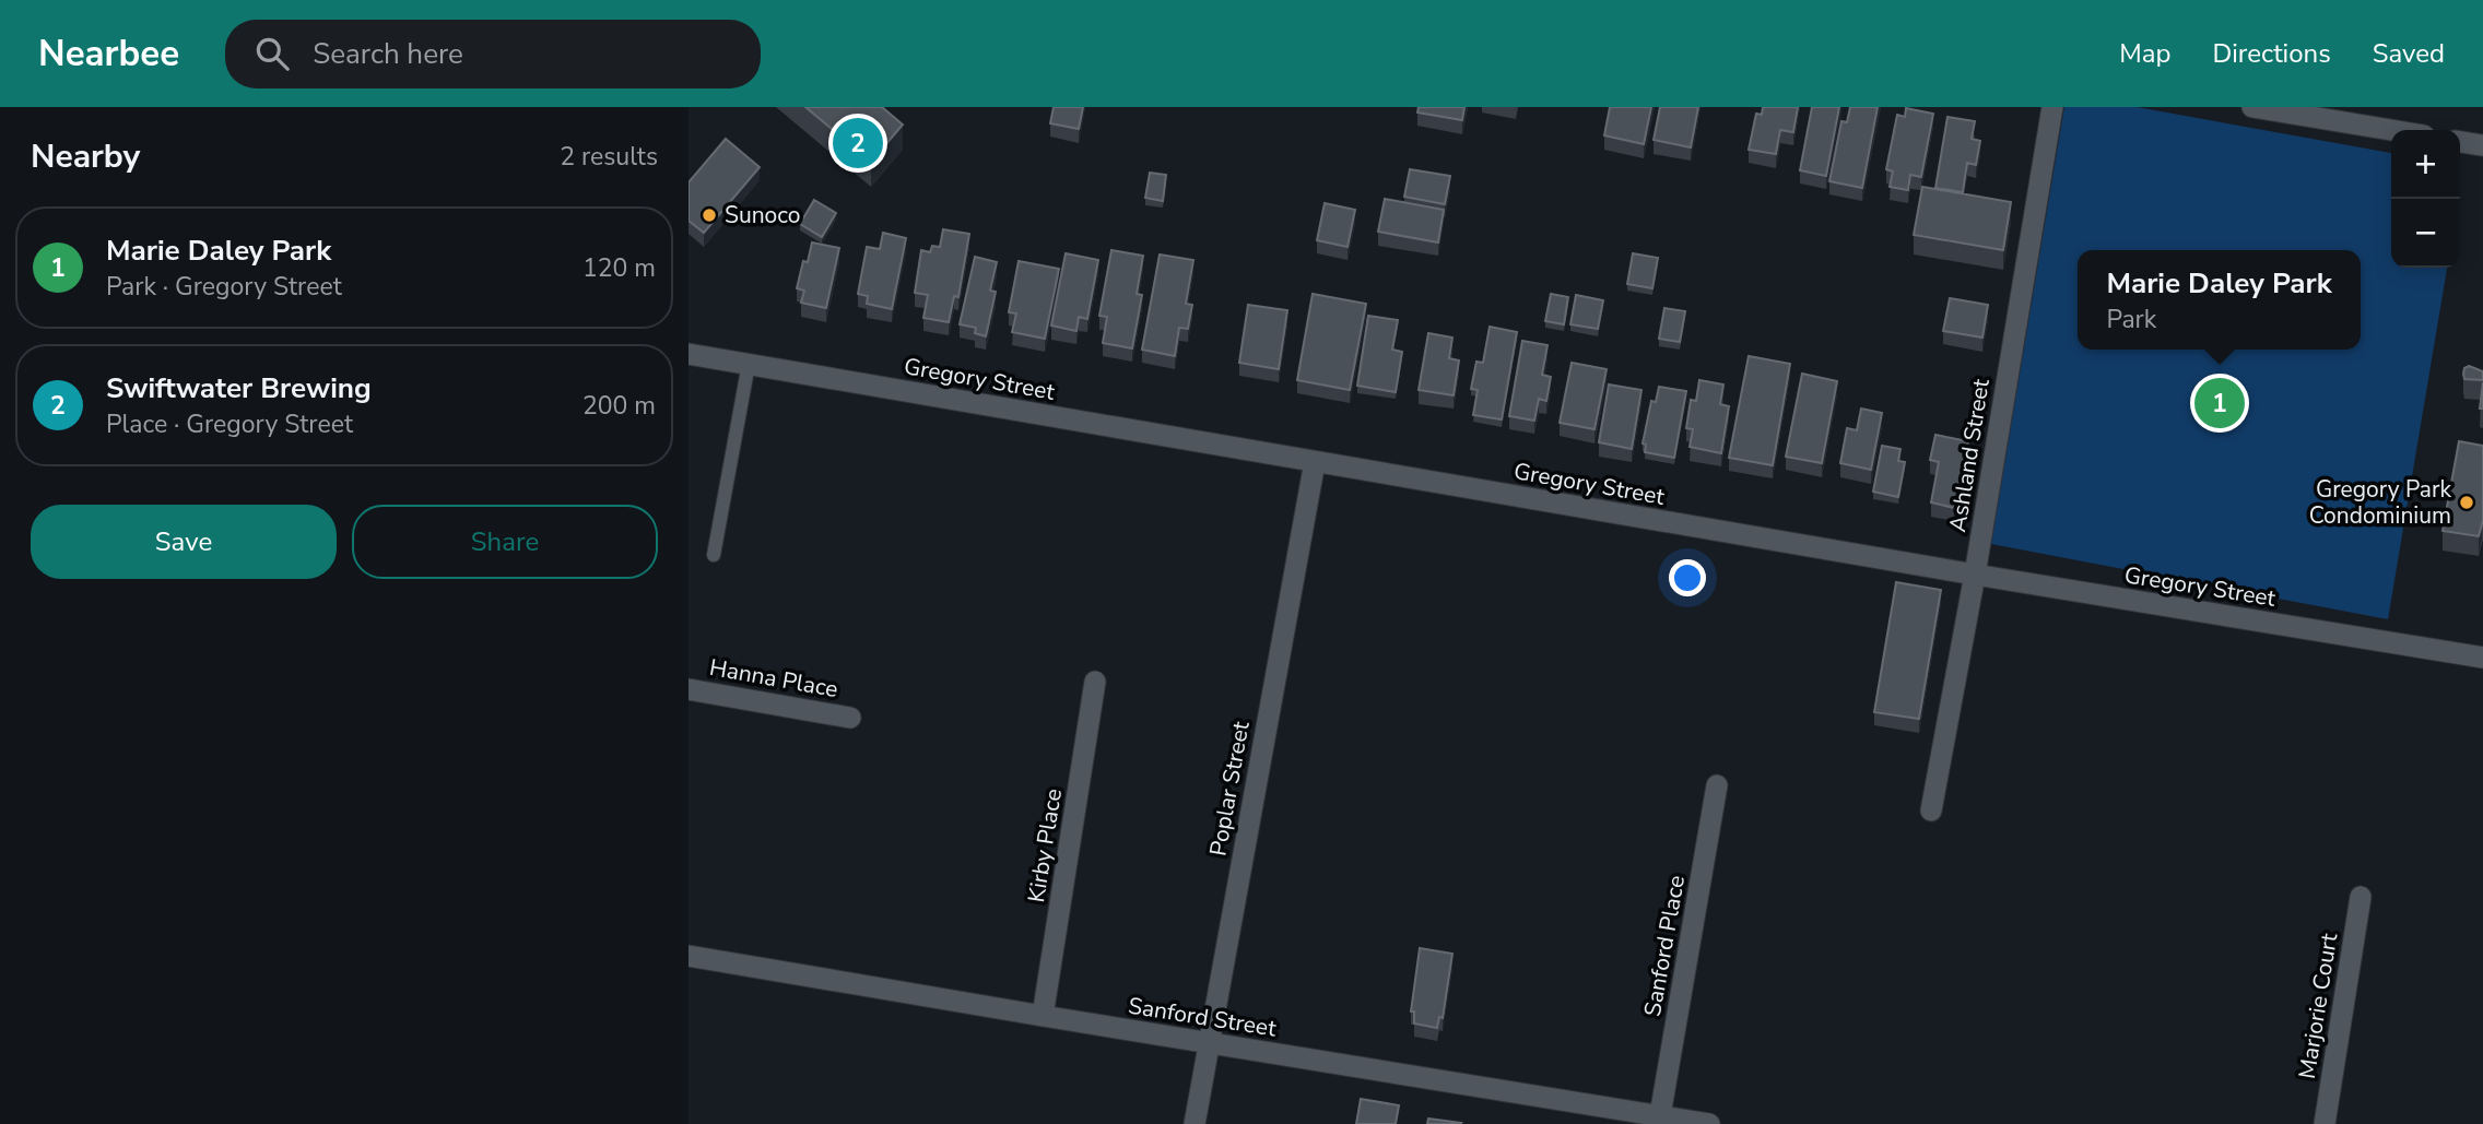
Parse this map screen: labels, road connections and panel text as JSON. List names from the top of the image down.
{
  "streets": {
    "street": [
      "Gregory Street",
      "Ashland Street",
      "Hanna Place",
      "Poplar Street",
      "Kirby Place",
      "Sanford Place",
      "Marjorie Court",
      "Sanford Street"
    ]
  },
  "crossings": [
    ["Gregory Street", "Ashland Street"],
    ["Gregory Street", "Poplar Street"],
    ["Poplar Street", "Sanford Street"],
    ["Kirby Place", "Sanford Street"],
    ["Sanford Place", "Sanford Street"]
  ],
  "places": ["Sunoco", "Gregory Park Condominium"],
  "page": {
    "header": "Nearbee",
    "search": "Search here",
    "nav": ["Map", "Directions", "Saved"],
    "heading": ["Nearby", "2 results"],
    "pins": ["2", "1"],
    "map_buttons": ["+", "−"],
    "list": [
      {
        "mark": "1",
        "name": "Marie Daley Park",
        "note": "Park · Gregory Street",
        "value": "120 m"
      },
      {
        "mark": "2",
        "name": "Swiftwater Brewing",
        "note": "Place · Gregory Street",
        "value": "200 m"
      }
    ],
    "popup": ["Marie Daley Park", "Park"],
    "buttons": ["Save", "Share"]
  }
}
